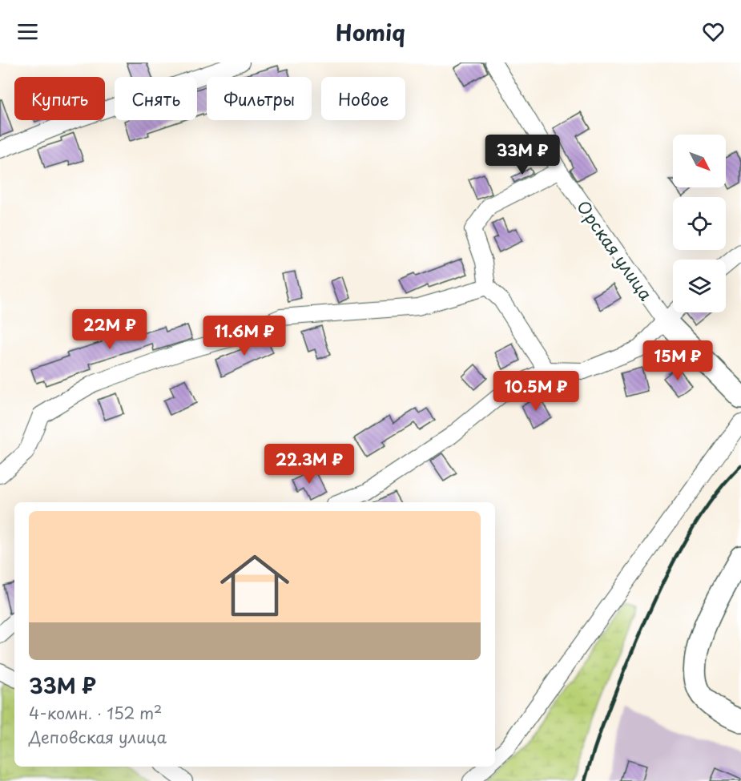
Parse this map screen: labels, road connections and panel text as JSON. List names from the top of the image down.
{
  "streets": {
    "street": ["Орская улица"]
  },
  "north": "bottom right",
  "page": {
    "header": "Homiq",
    "chip": [
      "Купить",
      "Снять",
      "Фильтры",
      "Новое"
    ],
    "price": [
      "33M ₽",
      "22M ₽",
      "11.6M ₽",
      "15M ₽",
      "10.5M ₽",
      "22.3M ₽"
    ],
    "list": [
      {
        "name": "33M ₽",
        "note": "4-комн. · 152 m² · Деповская улица"
      }
    ]
  }
}
